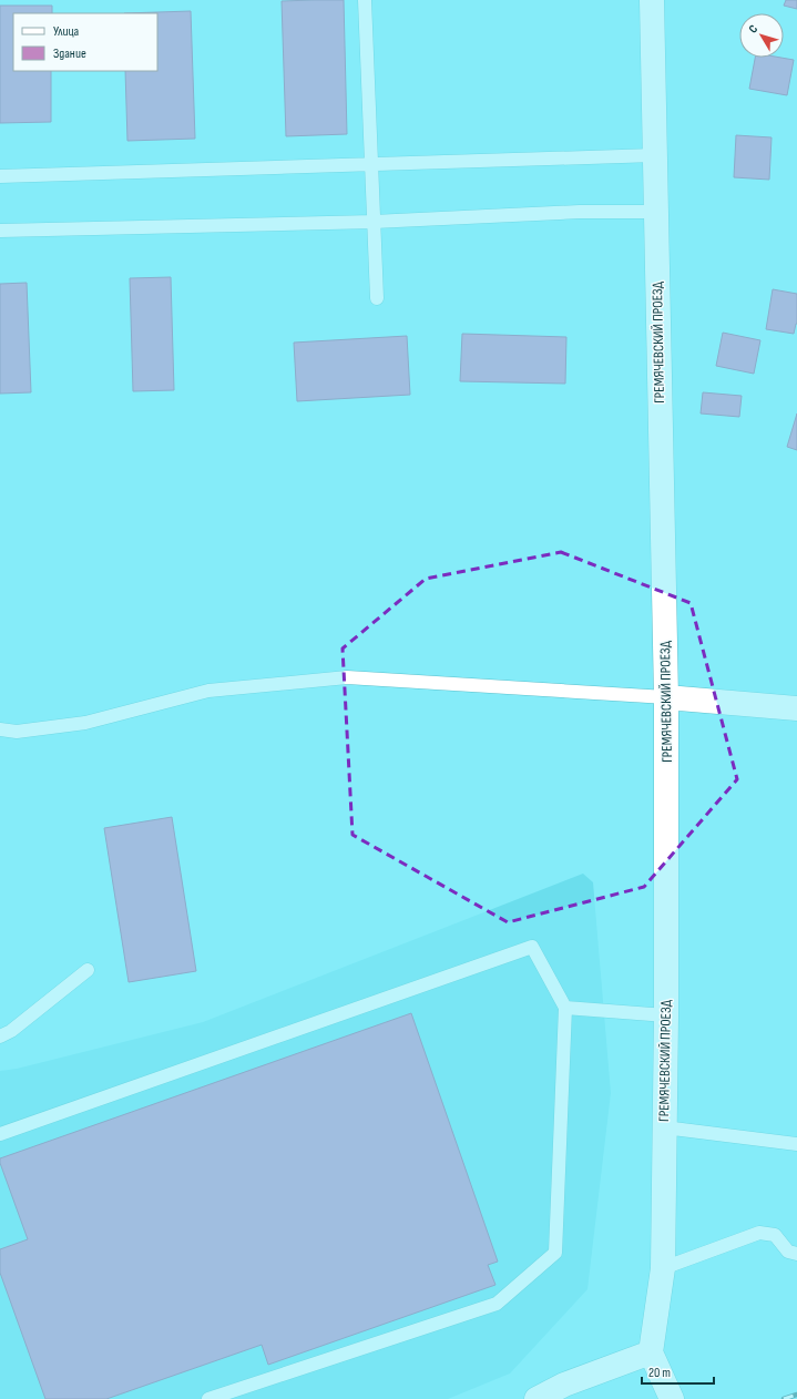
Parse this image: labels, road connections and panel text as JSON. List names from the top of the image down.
{
  "streets": {
    "street": ["ГРЕМЯЧЕВСКИЙ ПРОЕЗД"]
  },
  "legend": ["Улица", "Здание"],
  "scale_bar": "20 m",
  "north": "top left"
}
